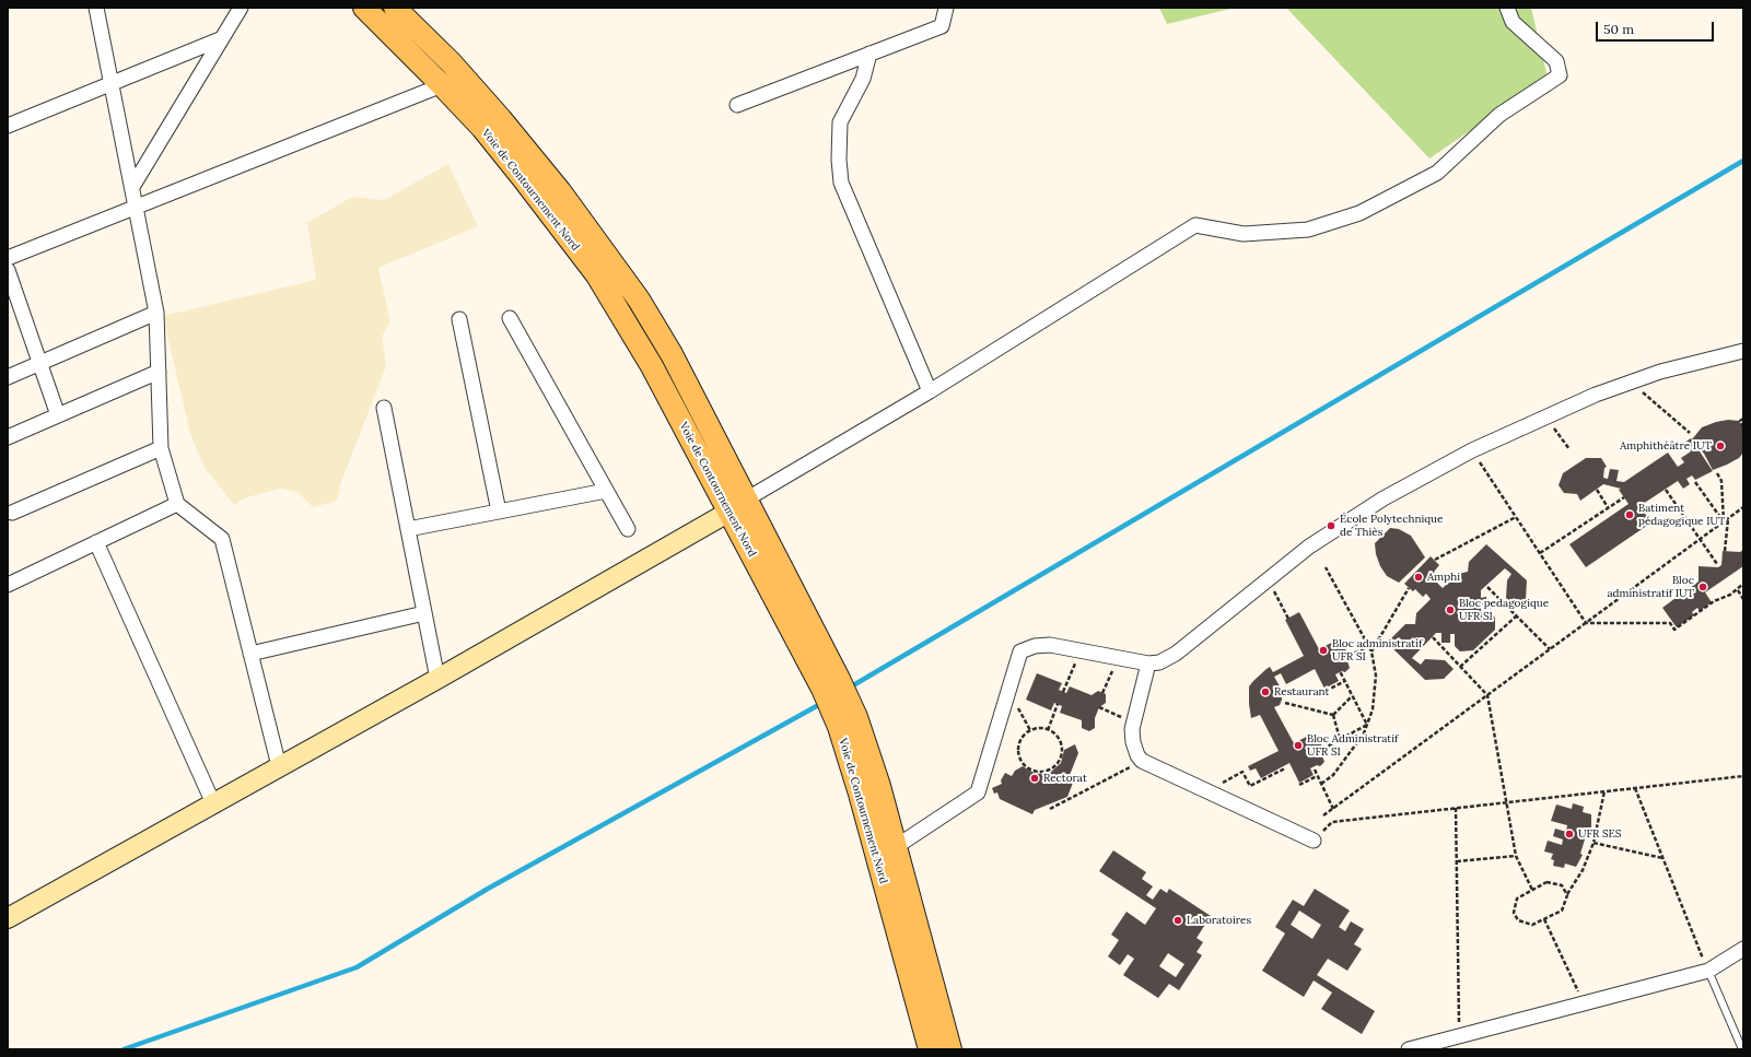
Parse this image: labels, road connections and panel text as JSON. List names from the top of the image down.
{
  "streets": {
    "main road": ["Voie de Contournement Nord"]
  },
  "places": [
    "Amphithéâtre IUT",
    "Batiment pédagogique IUT",
    "École Polytechnique de Thiès",
    "Amphi",
    "Bloc administratif IUT",
    "Bloc pedagogique UFR SI",
    "Bloc administratif UFR SI",
    "Restaurant",
    "Bloc Administratif UFR SI",
    "Rectorat",
    "UFR SES",
    "Laboratoires"
  ],
  "scale_bar": "50 m"
}
